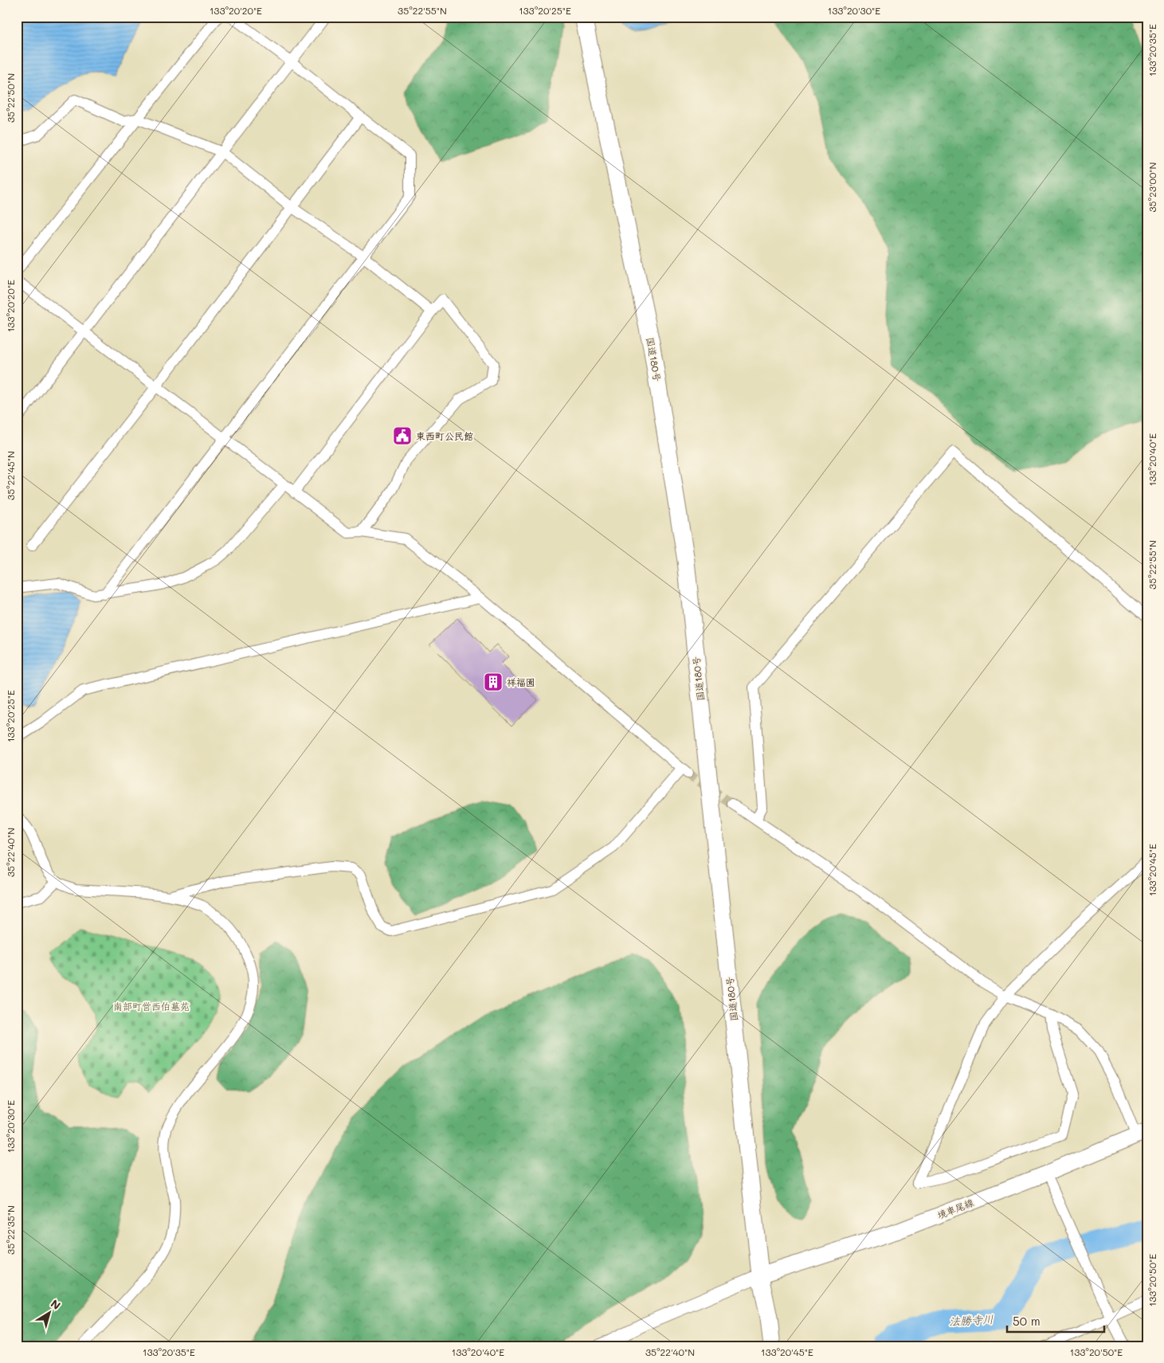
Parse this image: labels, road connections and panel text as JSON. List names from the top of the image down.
{
  "streets": {
    "highway": ["国道180号"],
    "main road": ["境車尾線"]
  },
  "crossings": [
    ["国道180号", "境車尾線"]
  ],
  "water": ["法勝寺川"],
  "parks": ["南部町営西伯墓苑"],
  "places": {
    "public building": ["東西町公民館"],
    "building": ["祥福園"]
  },
  "scale_bar": "50 m",
  "north": "top right",
  "coordinates": [
    "133°20'20\"E",
    "35°22'55\"N",
    "133°20'25\"E",
    "133°20'30\"E",
    "133°20'35\"E",
    "35°22'50\"N",
    "35°23'00\"N",
    "133°20'40\"E",
    "35°22'45\"N",
    "35°22'40\"N",
    "133°20'45\"E",
    "35°22'35\"N",
    "133°20'50\"E"
  ]
}
